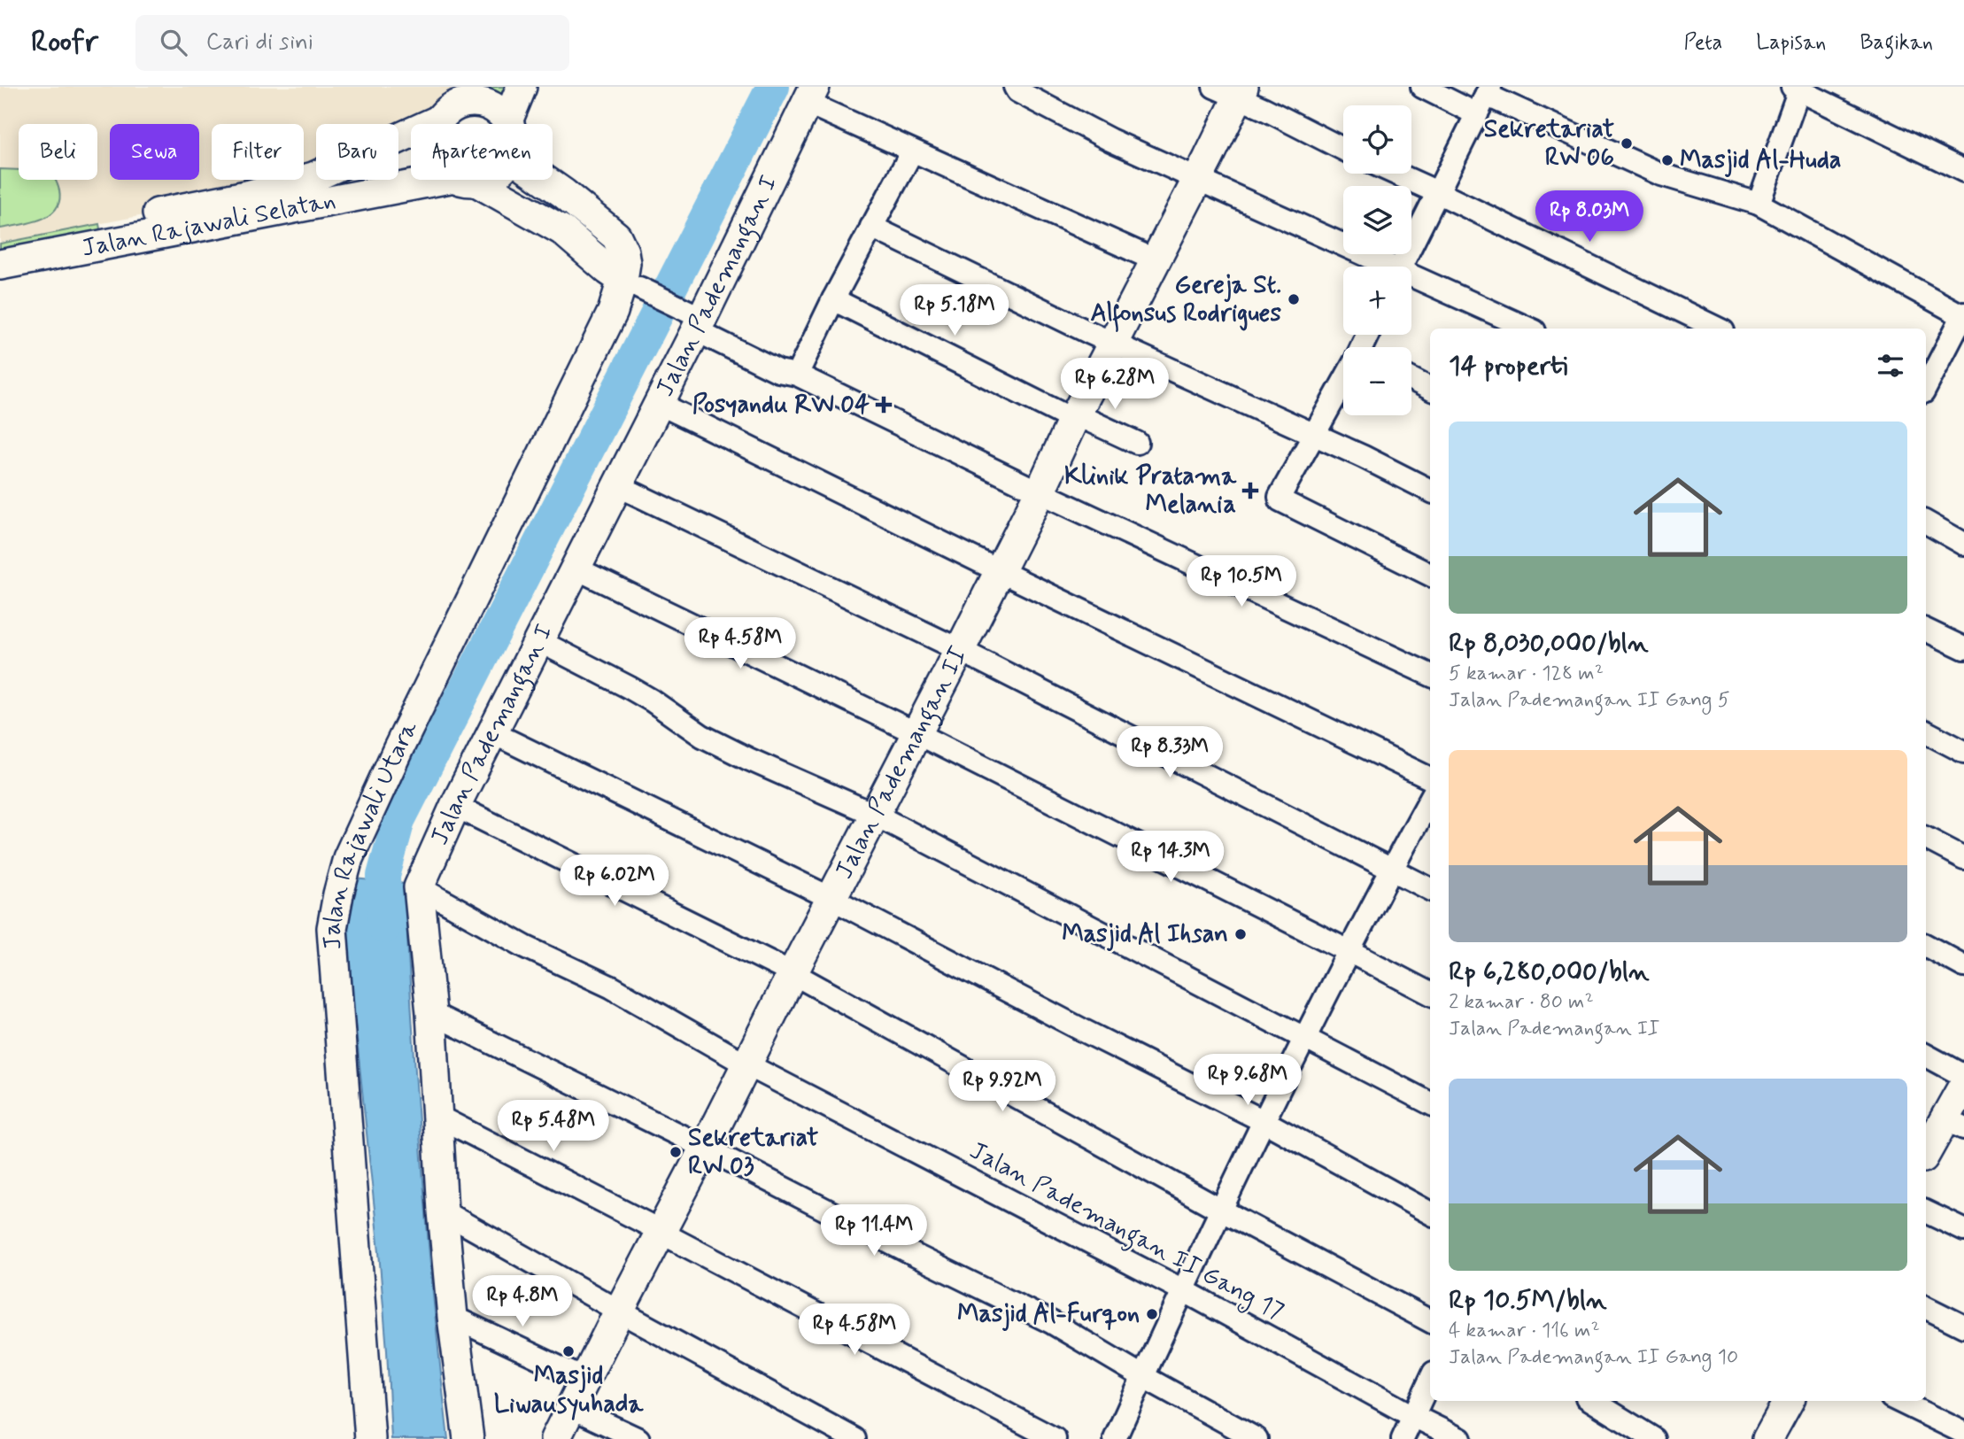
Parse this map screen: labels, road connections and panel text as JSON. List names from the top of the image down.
{
  "streets": {
    "street": [
      "Jalan Rajawali Selatan",
      "Jalan Pademangan I",
      "Jalan Pademangan II",
      "Jalan Rajawali Utara",
      "Jalan Pademangan II Gang 17"
    ]
  },
  "crossings": [
    ["Jalan Pademangan I", "Jalan Pademangan II Gang 17"],
    ["Jalan Pademangan II", "Jalan Pademangan II Gang 17"]
  ],
  "places": {
    "other": [
      "Sekretariat RW 06",
      "Masjid Al-Huda",
      "Gereja St. Alfonsus Rodrigues",
      "Masjid Al Ihsan",
      "Sekretariat RW 03",
      "Masjid Al-Furqon",
      "Masjid Liwausyuhada"
    ],
    "health": ["Posyandu RW 04", "Klinik Pratama Melania"]
  },
  "page": {
    "header": "Roofr",
    "search": "Cari di sini",
    "nav": ["Peta", "Lapisan", "Bagikan"],
    "map_buttons": ["+", "−"],
    "chip": [
      "Beli",
      "Sewa",
      "Filter",
      "Baru",
      "Apartemen"
    ],
    "price": [
      "Rp 8.03M",
      "Rp 5.18M",
      "Rp 6.28M",
      "Rp 10.5M",
      "Rp 4.58M",
      "Rp 8.33M",
      "Rp 14.3M",
      "Rp 6.02M",
      "Rp 9.68M",
      "Rp 9.92M",
      "Rp 5.48M",
      "Rp 11.4M",
      "Rp 4.8M",
      "Rp 4.58M"
    ],
    "heading": "14 properti",
    "list": [
      {
        "name": "Rp 8,030,000/bln",
        "note": "5 kamar · 128 m² · Jalan Pademangan II Gang 5"
      },
      {
        "name": "Rp 6,280,000/bln",
        "note": "2 kamar · 80 m² · Jalan Pademangan II"
      },
      {
        "name": "Rp 10.5M/bln",
        "note": "4 kamar · 116 m² · Jalan Pademangan II Gang 10"
      }
    ]
  }
}
